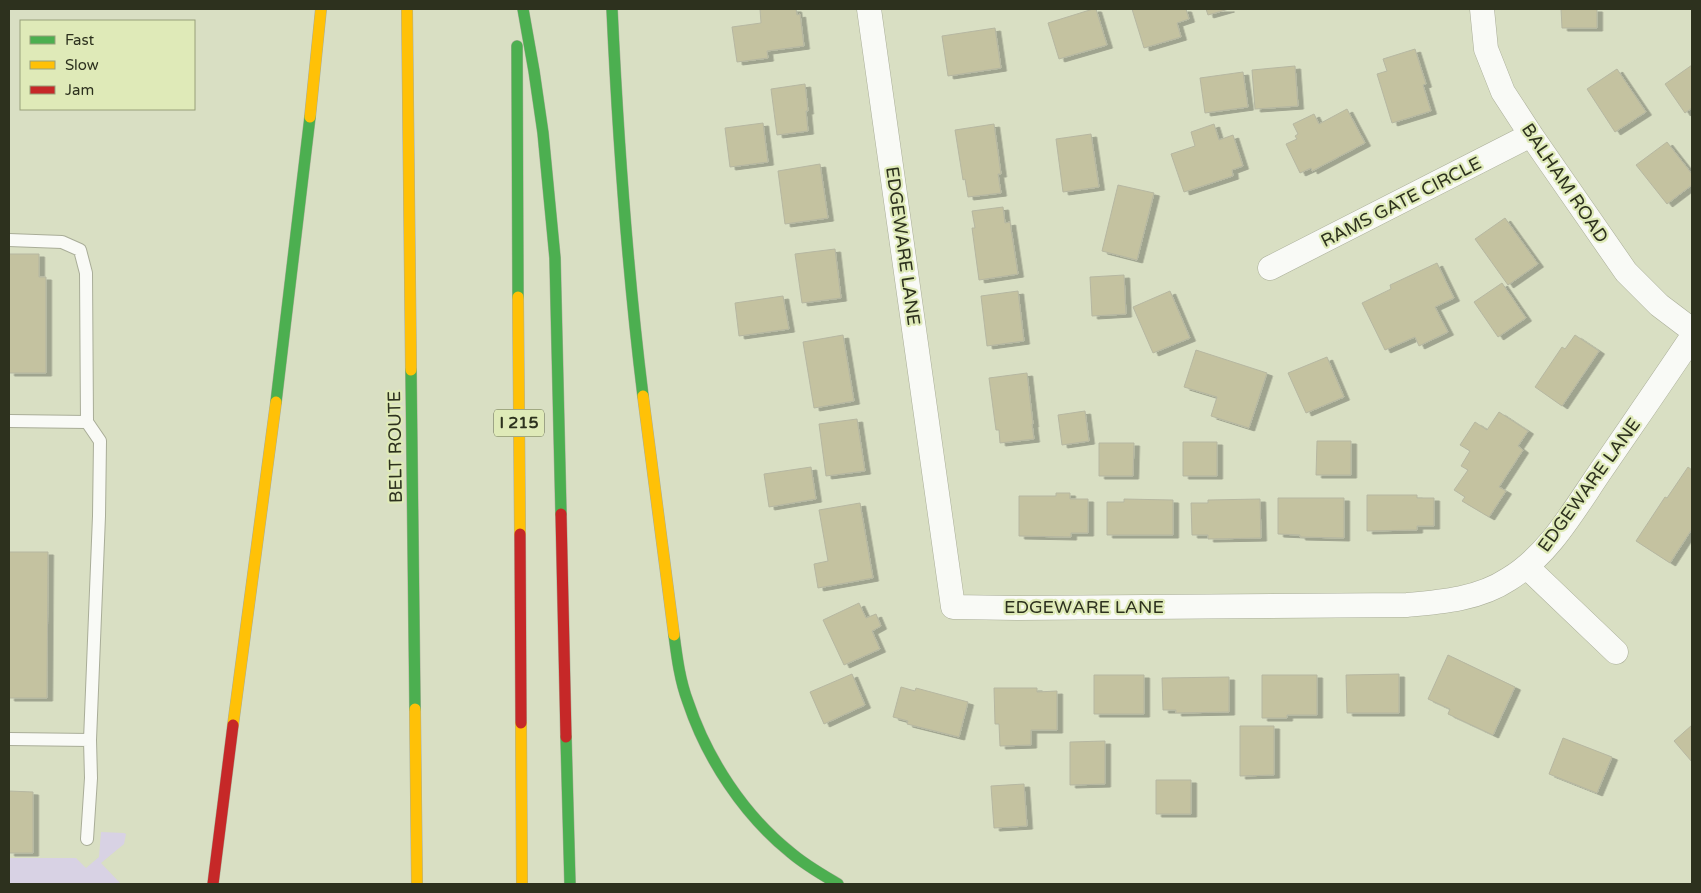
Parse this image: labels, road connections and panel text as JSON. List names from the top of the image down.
{
  "streets": {
    "highway": ["I 215", "BELT ROUTE"],
    "street": ["BALHAM ROAD", "RAMS GATE CIRCLE", "EDGEWARE LANE"]
  },
  "crossings": [
    ["BALHAM ROAD", "RAMS GATE CIRCLE"]
  ],
  "legend": ["Fast", "Slow", "Jam"]
}
